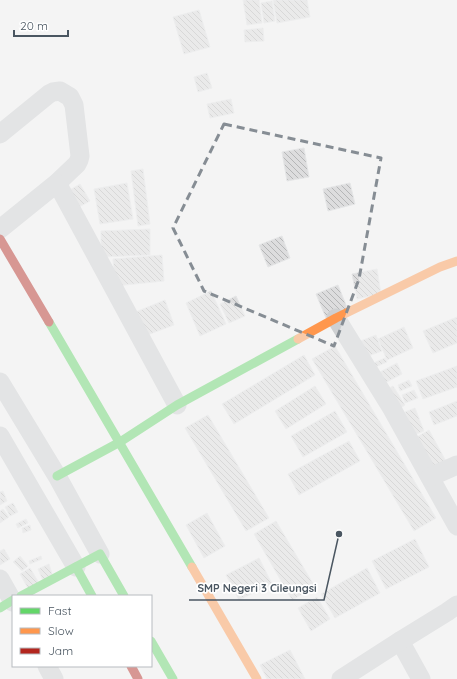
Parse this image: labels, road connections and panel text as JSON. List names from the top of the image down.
{
  "places": ["SMP Negeri 3 Cileungsi"],
  "legend": ["Fast", "Slow", "Jam"],
  "scale_bar": "20 m"
}
